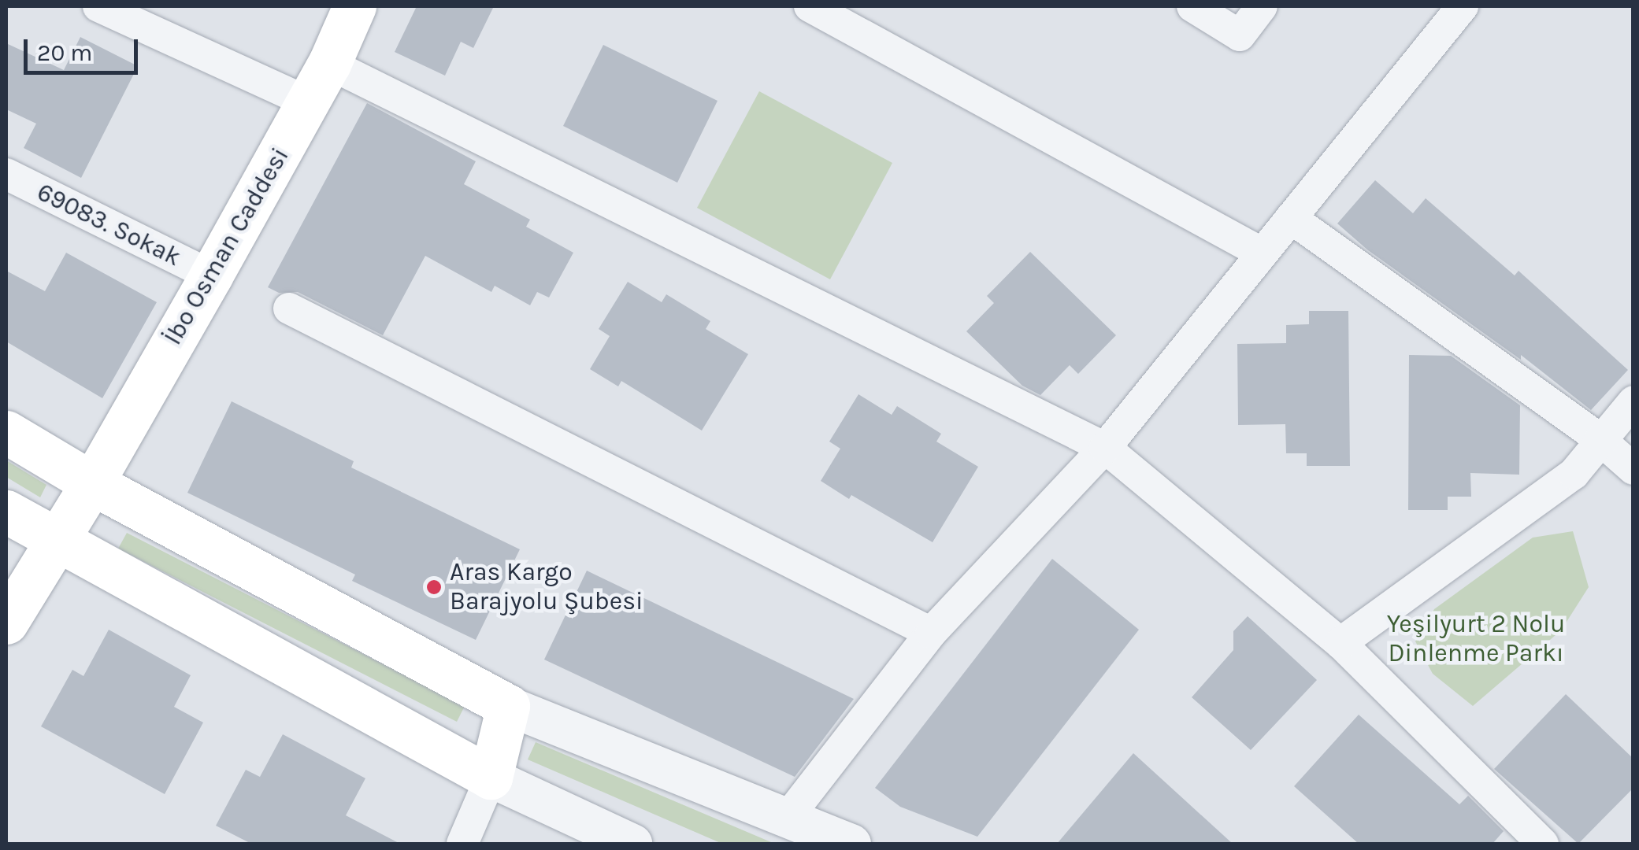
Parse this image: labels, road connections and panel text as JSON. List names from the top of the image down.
{
  "streets": {
    "main road": ["İbo Osman Caddesi"],
    "street": ["69083. Sokak"]
  },
  "crossings": [
    ["69083. Sokak", "İbo Osman Caddesi"]
  ],
  "parks": ["Yeşilyurt 2 Nolu Dinlenme Parkı"],
  "places": ["Aras Kargo Barajyolu Şubesi"],
  "scale_bar": "20 m"
}
